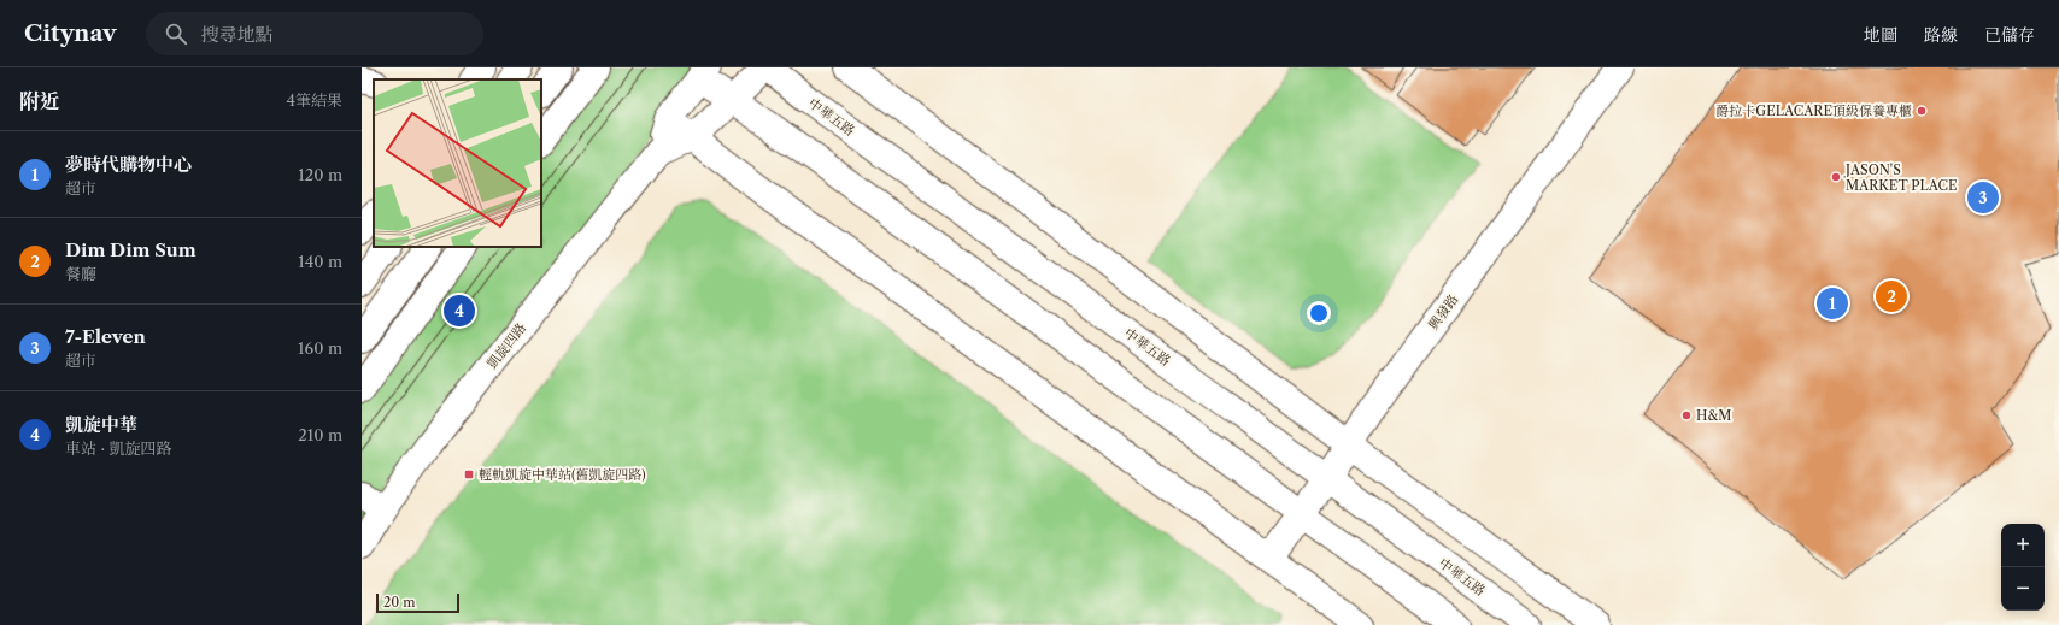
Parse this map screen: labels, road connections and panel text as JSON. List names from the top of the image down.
{
  "streets": {
    "street": ["中華五路", "興發路", "凱旋四路"]
  },
  "crossings": [
    ["中華五路", "興發路"],
    ["中華五路", "凱旋四路"]
  ],
  "places": {
    "other": ["爵拉卡GELACARE頂級保養專櫃", "JASON'S MARKET PLACE", "H&M"],
    "transit": ["輕軌凱旋中華站(舊凱旋四路)"]
  },
  "scale_bar": "20 m",
  "page": {
    "header": "Citynav",
    "search": "搜尋地點",
    "nav": ["地圖", "路線", "已儲存"],
    "heading": ["附近", "4筆結果"],
    "list": [
      {
        "mark": "1",
        "name": "夢時代購物中心",
        "note": "超市",
        "value": "120 m"
      },
      {
        "mark": "2",
        "name": "Dim Dim Sum",
        "note": "餐廳",
        "value": "140 m"
      },
      {
        "mark": "3",
        "name": "7-Eleven",
        "note": "超市",
        "value": "160 m"
      },
      {
        "mark": "4",
        "name": "凱旋中華",
        "note": "車站 · 凱旋四路",
        "value": "210 m"
      }
    ],
    "pins": [
      "3",
      "2",
      "1",
      "4"
    ],
    "map_buttons": ["+", "−"],
    "scale": "20 m"
  }
}
